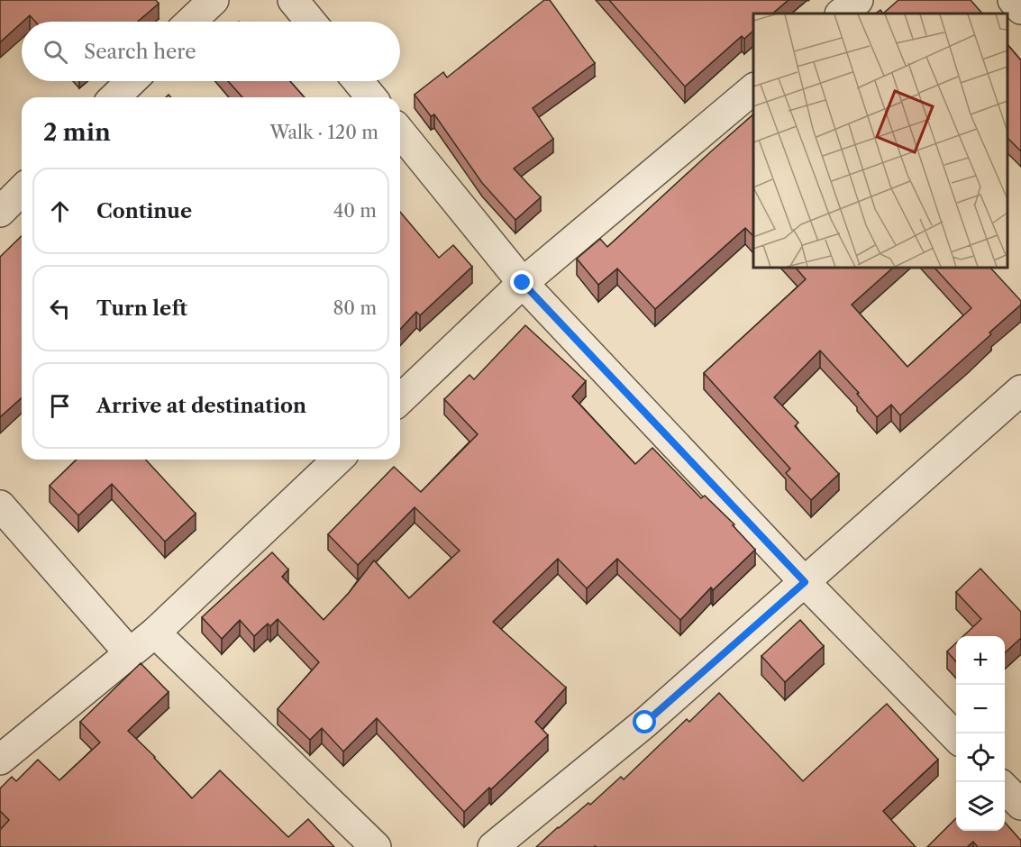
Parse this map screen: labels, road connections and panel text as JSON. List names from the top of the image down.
{
  "page": {
    "search": "Search here",
    "heading": ["2 min", "Walk · 120 m"],
    "list": [
      ["Continue", "40 m"],
      ["Turn left", "80 m"],
      "Arrive at destination"
    ],
    "map_buttons": ["+", "−"]
  }
}
